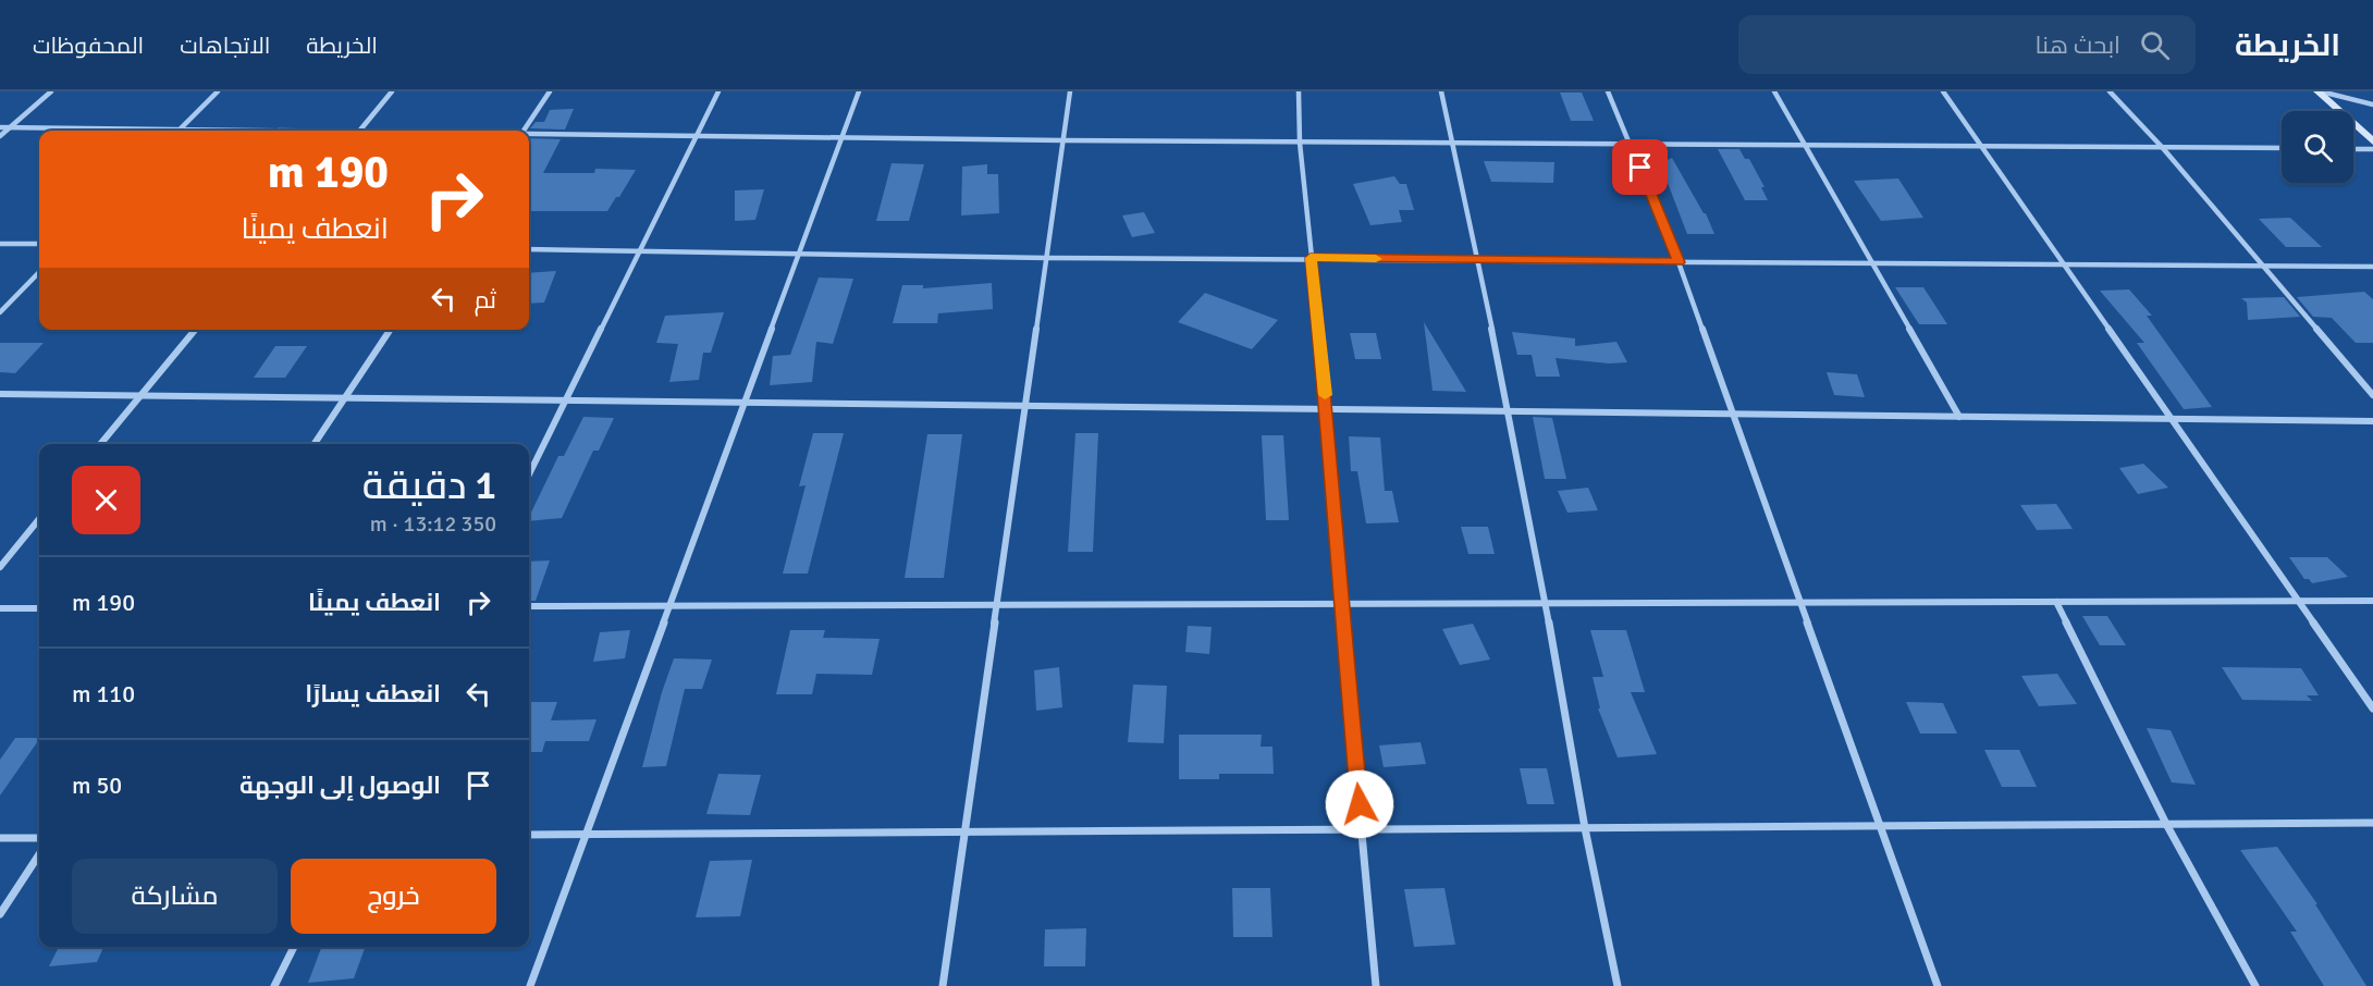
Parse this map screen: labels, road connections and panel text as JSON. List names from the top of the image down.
{
  "page": {
    "header": "الخريطة",
    "search": "ابحث هنا",
    "nav": ["الخريطة", "الاتجاهات", "المحفوظات"],
    "turn": ["190 m", "انعطف يمينًا"],
    "then": "ثم",
    "heading": ["1 دقيقة", "350 m · 13:12"],
    "list": [
      {
        "name": "انعطف يمينًا",
        "value": "190 m"
      },
      {
        "name": "انعطف يسارًا",
        "value": "110 m"
      },
      {
        "name": "الوصول إلى الوجهة",
        "value": "50 m"
      }
    ],
    "buttons": ["خروج", "مشاركة"]
  }
}
